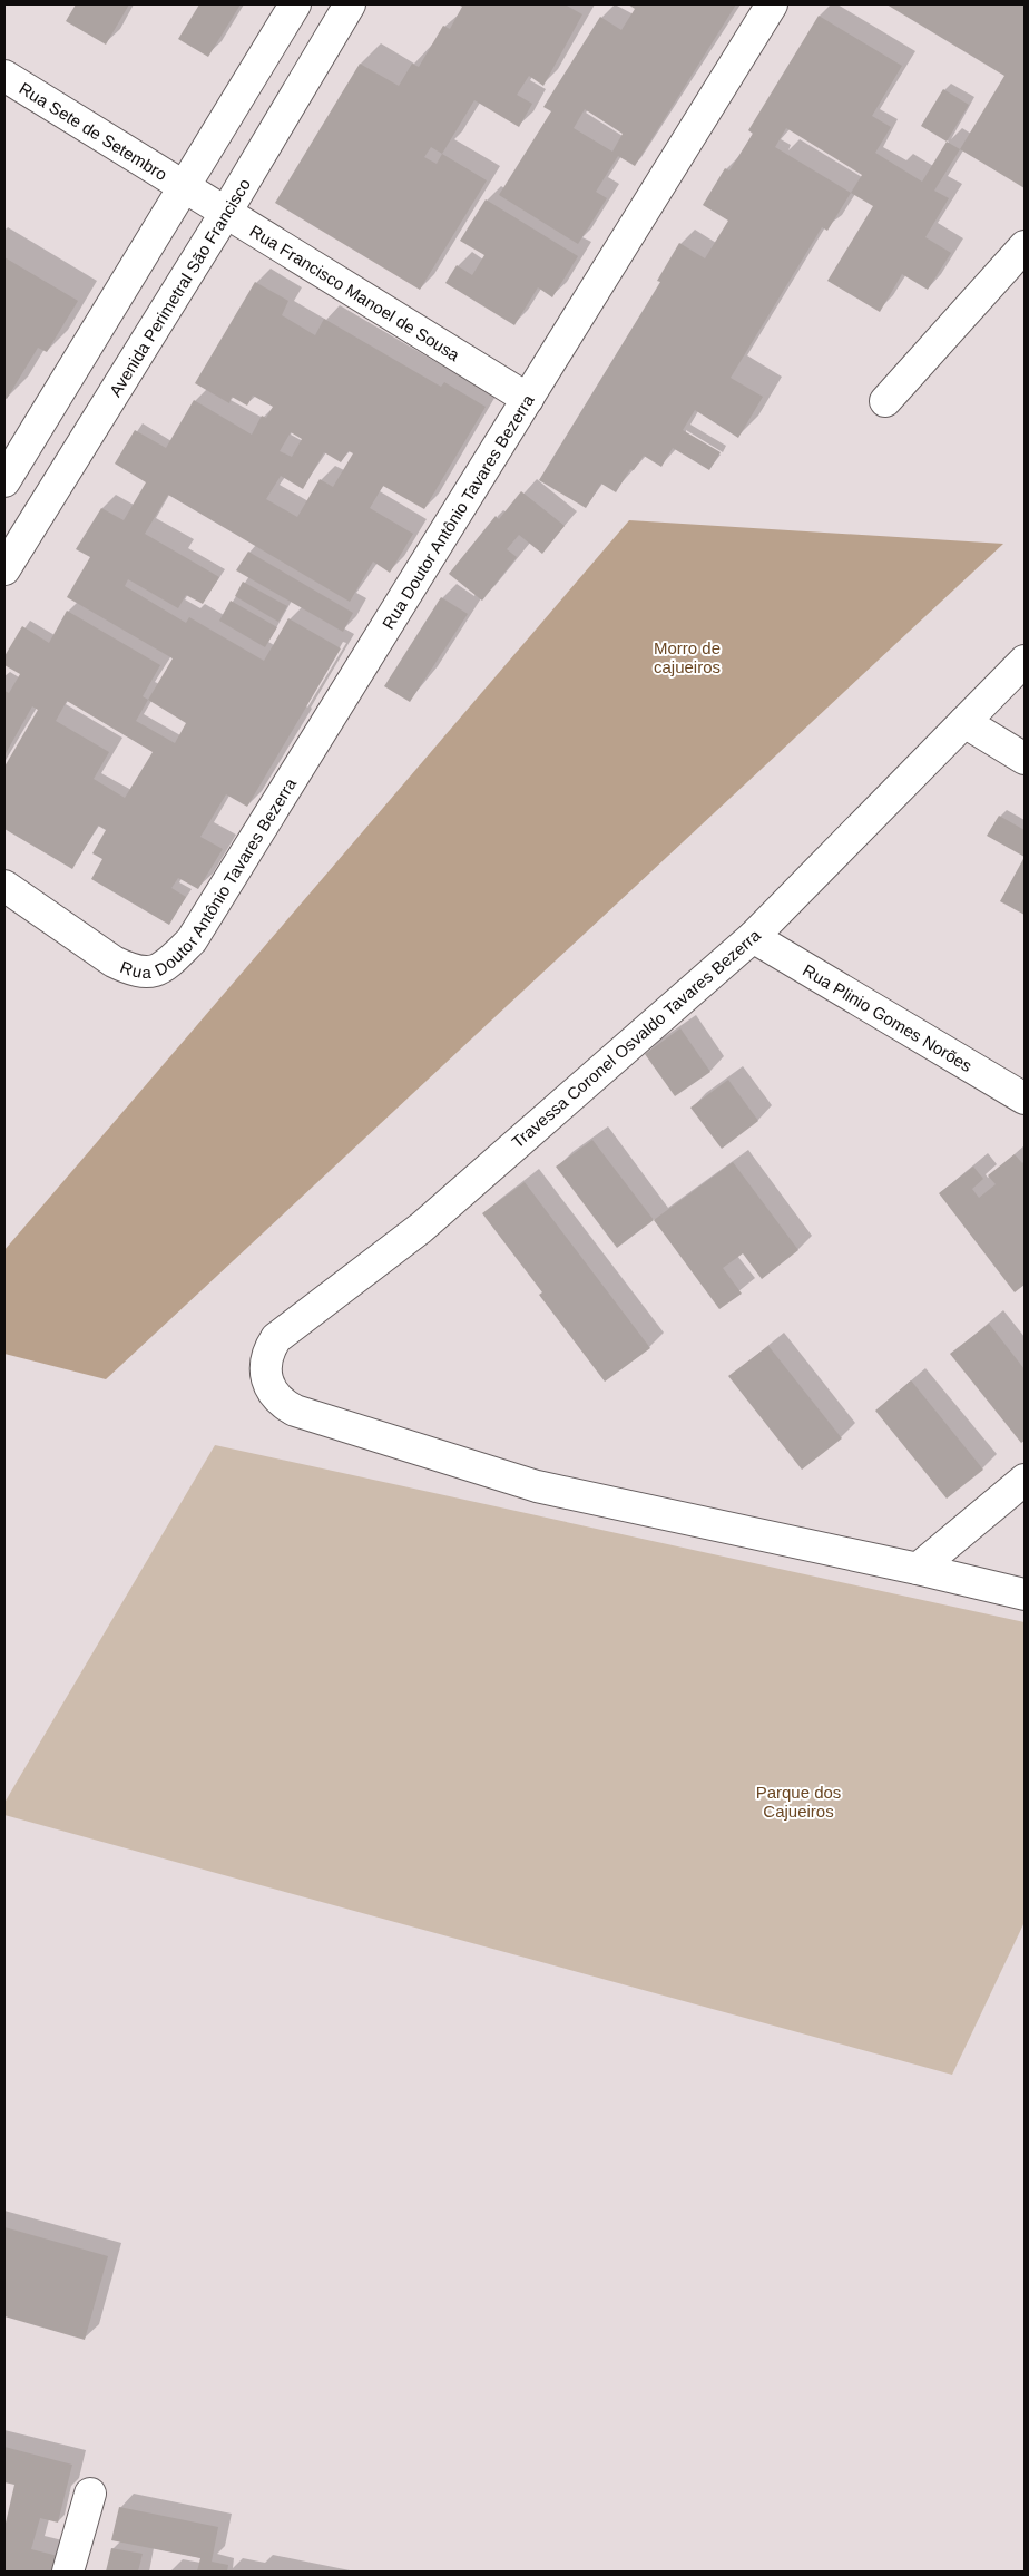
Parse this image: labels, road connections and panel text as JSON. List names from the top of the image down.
{
  "streets": {
    "street": [
      "Rua Sete de Setembro",
      "Avenida Perimetral São Francisco",
      "Rua Francisco Manoel de Sousa",
      "Rua Doutor Antônio Tavares Bezerra",
      "Rua Plinio Gomes Norões",
      "Travessa Coronel Osvaldo Tavares Bezerra"
    ]
  },
  "crossings": [
    ["Rua Sete de Setembro", "Rua Francisco Manoel de Sousa"],
    ["Avenida Perimetral São Francisco", "Rua Francisco Manoel de Sousa"],
    ["Rua Francisco Manoel de Sousa", "Rua Doutor Antônio Tavares Bezerra"],
    ["Rua Plinio Gomes Norões", "Travessa Coronel Osvaldo Tavares Bezerra"]
  ],
  "parks": ["Morro de cajueiros", "Parque dos Cajueiros"]
}
